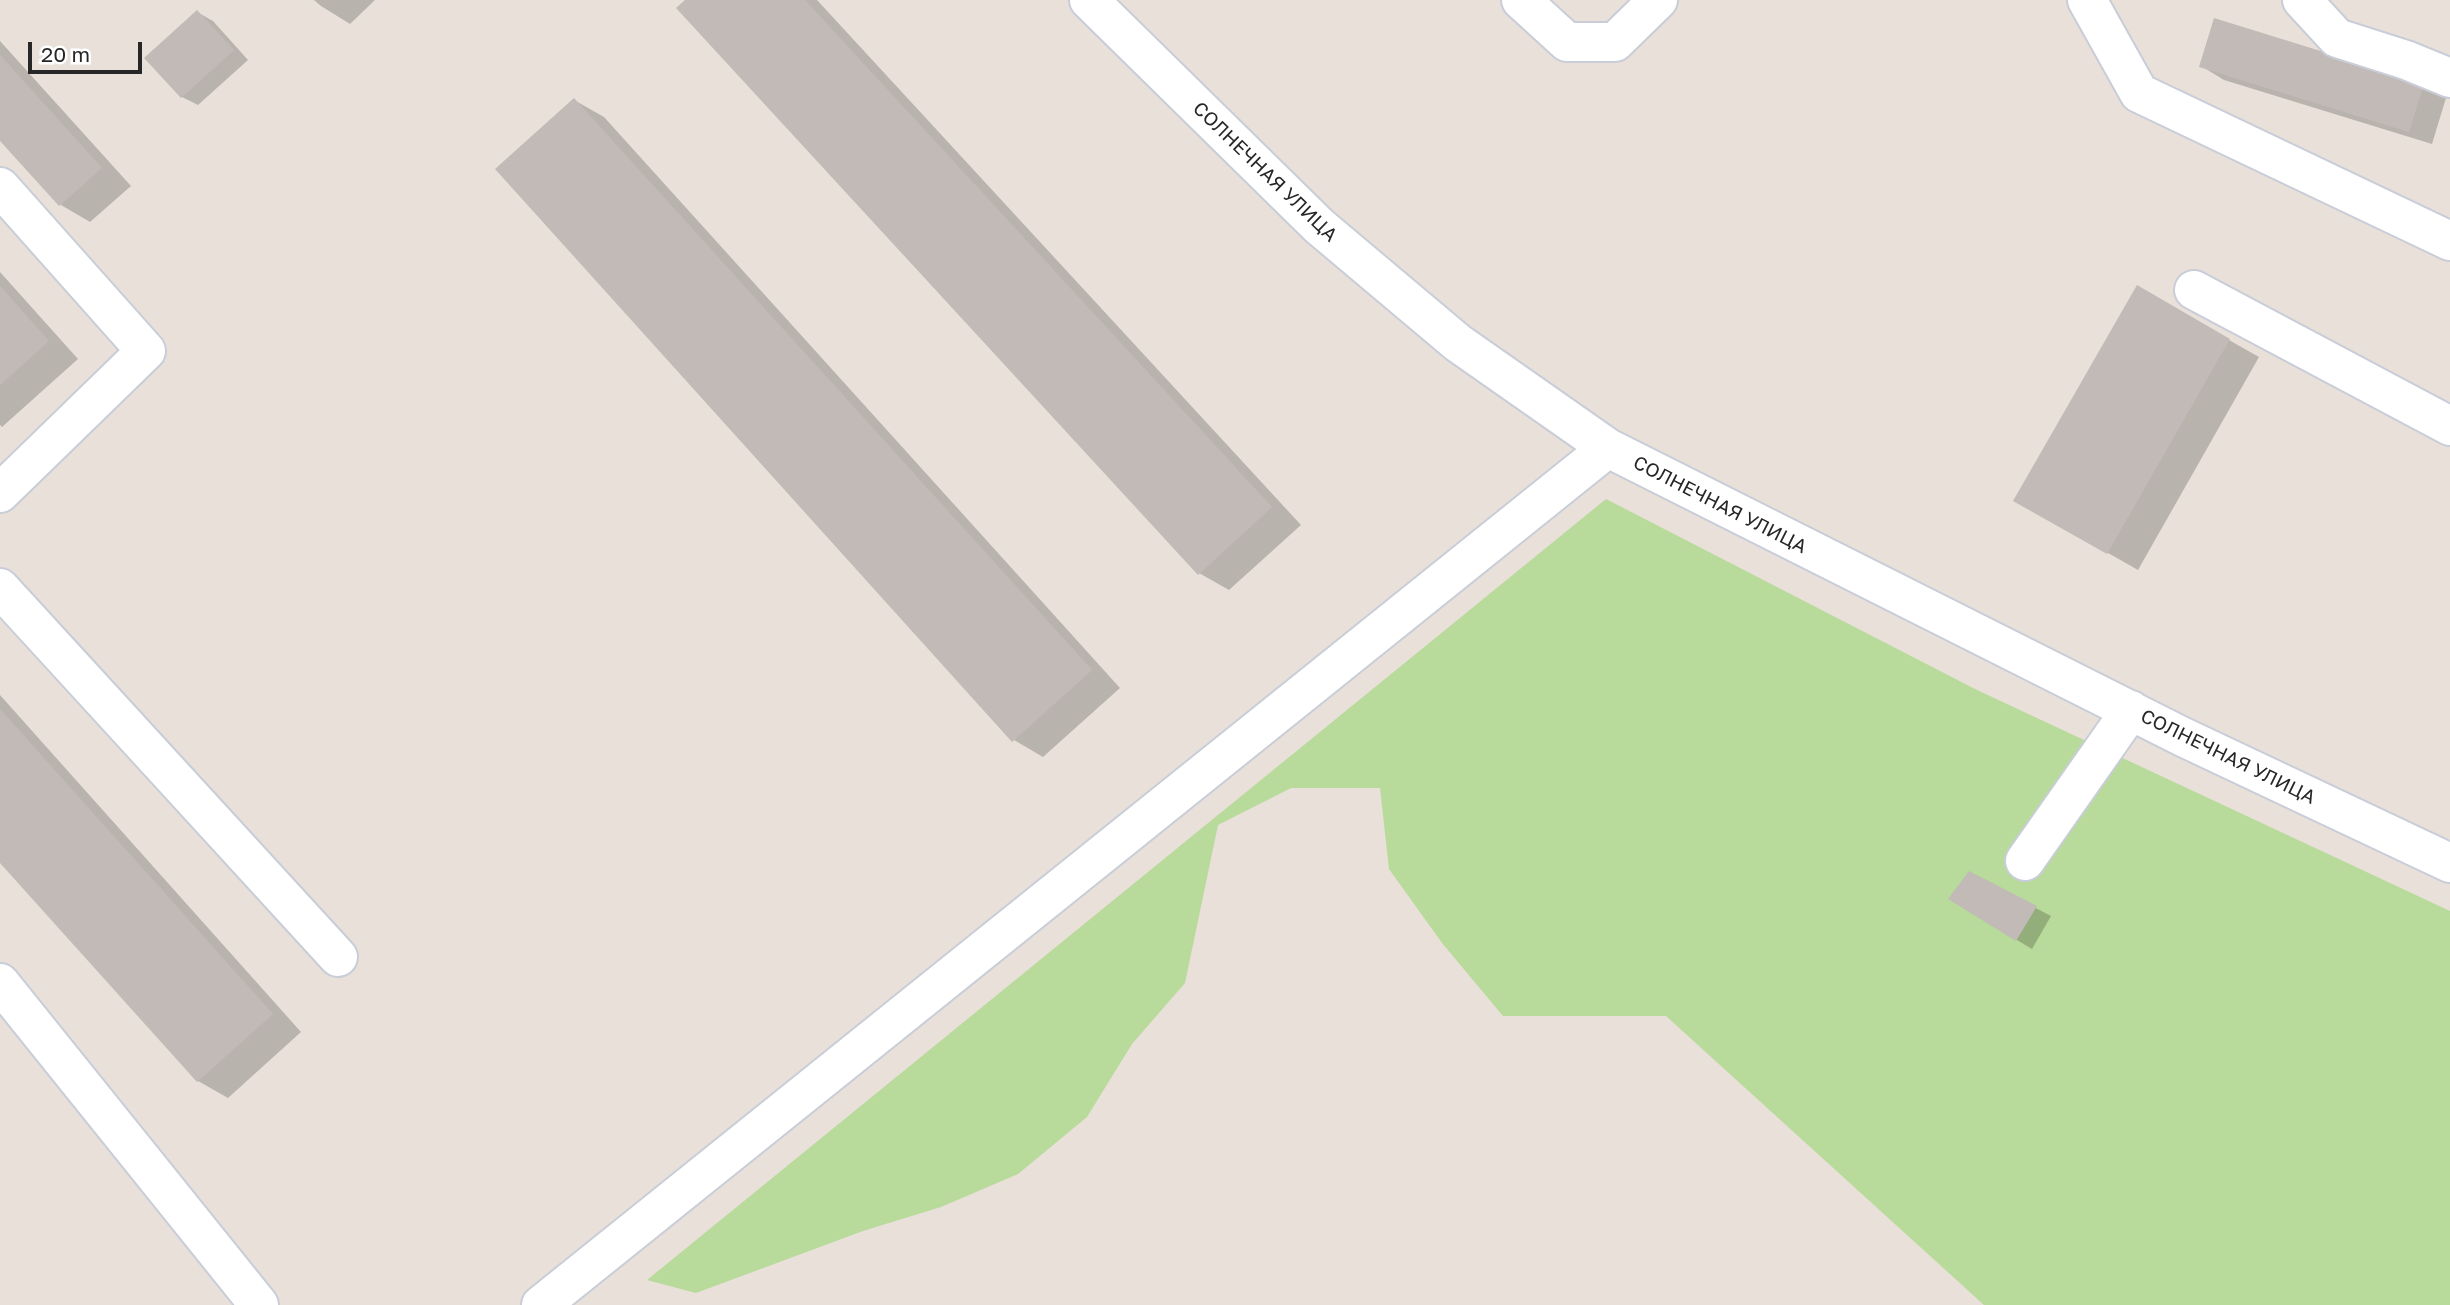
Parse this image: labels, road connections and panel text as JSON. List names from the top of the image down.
{
  "streets": {
    "street": ["СОЛНЕЧНАЯ УЛИЦА"]
  },
  "scale_bar": "20 m"
}
